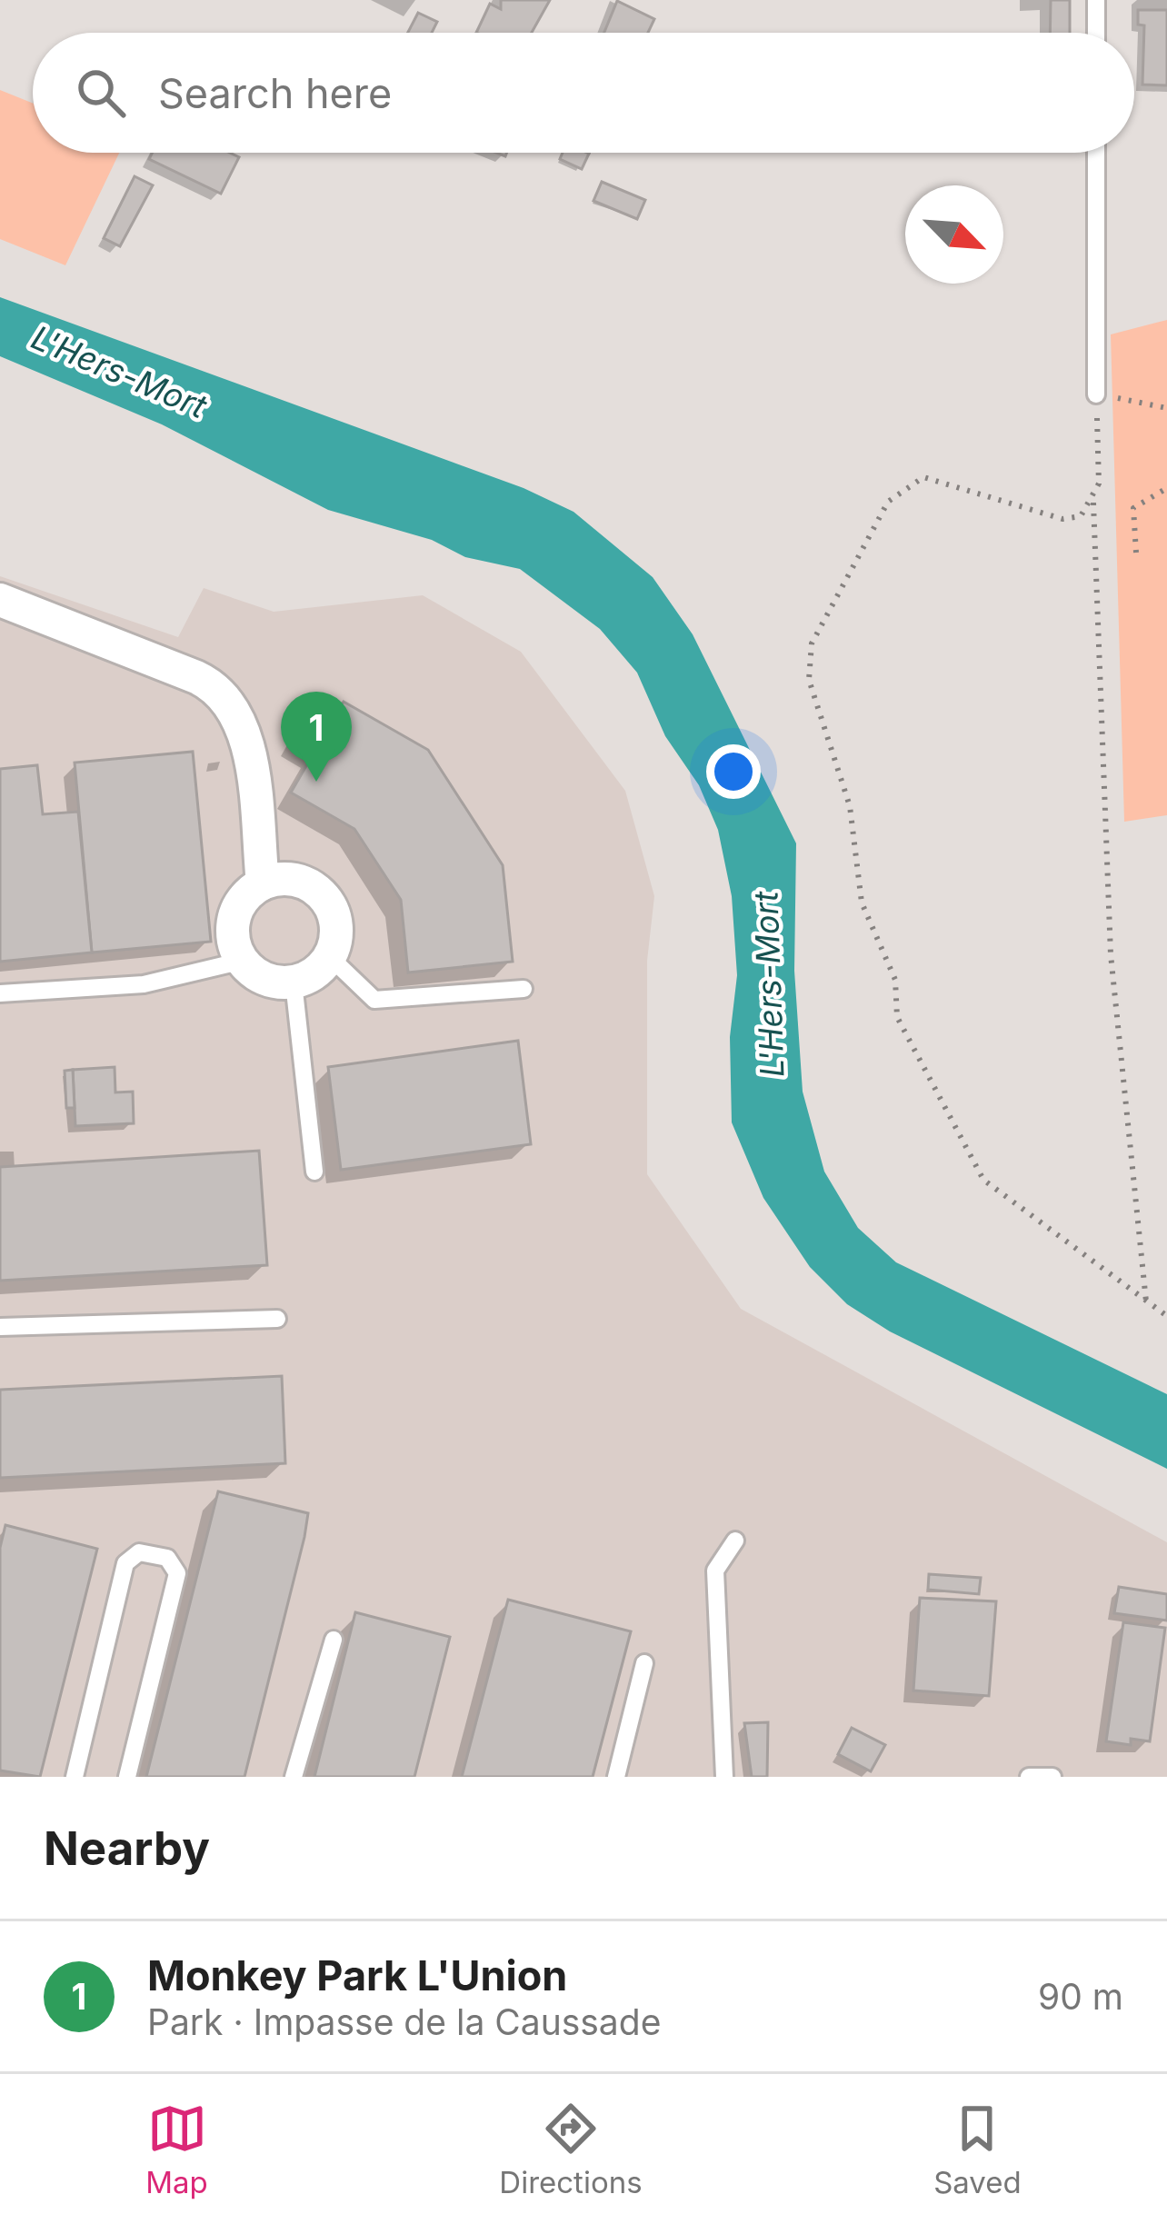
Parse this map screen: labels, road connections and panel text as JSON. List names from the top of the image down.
{
  "water": ["L'Hers-Mort"],
  "north": "bottom right",
  "page": {
    "search": "Search here",
    "pins": "1",
    "heading": "Nearby",
    "list": [
      {
        "mark": "1",
        "name": "Monkey Park L'Union",
        "note": "Park · Impasse de la Caussade",
        "value": "90 m"
      }
    ],
    "nav": ["Map", "Directions", "Saved"]
  }
}
